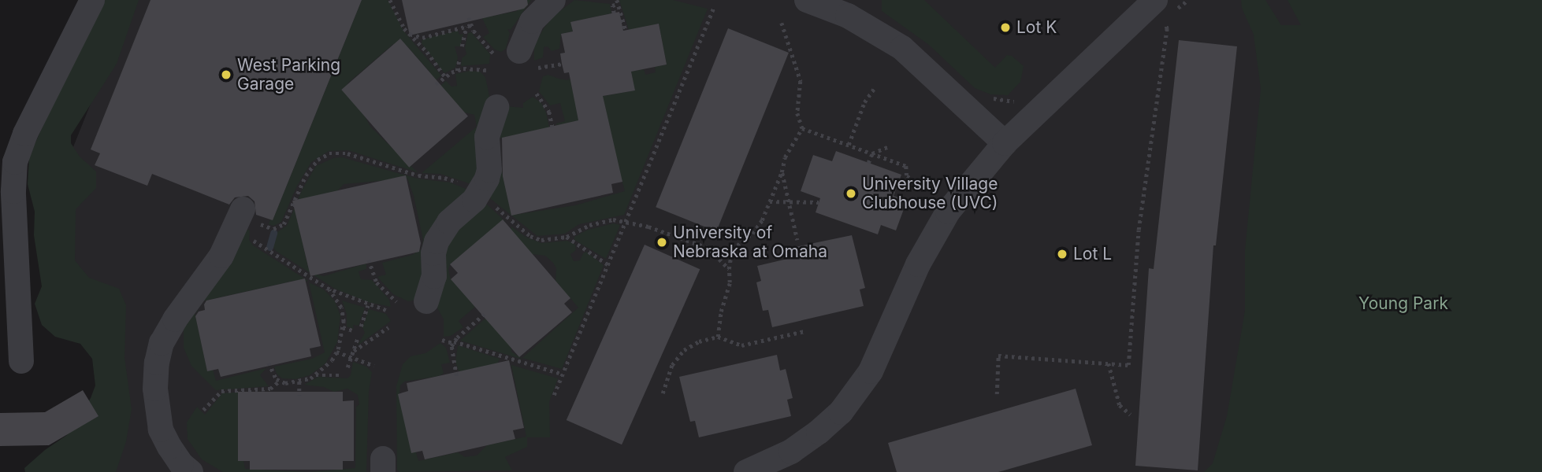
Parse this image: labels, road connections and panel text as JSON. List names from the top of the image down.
{
  "parks": ["Young Park"],
  "places": [
    "Lot K",
    "West Parking Garage",
    "University Village Clubhouse (UVC)",
    "University of Nebraska at Omaha",
    "Lot L"
  ]
}
